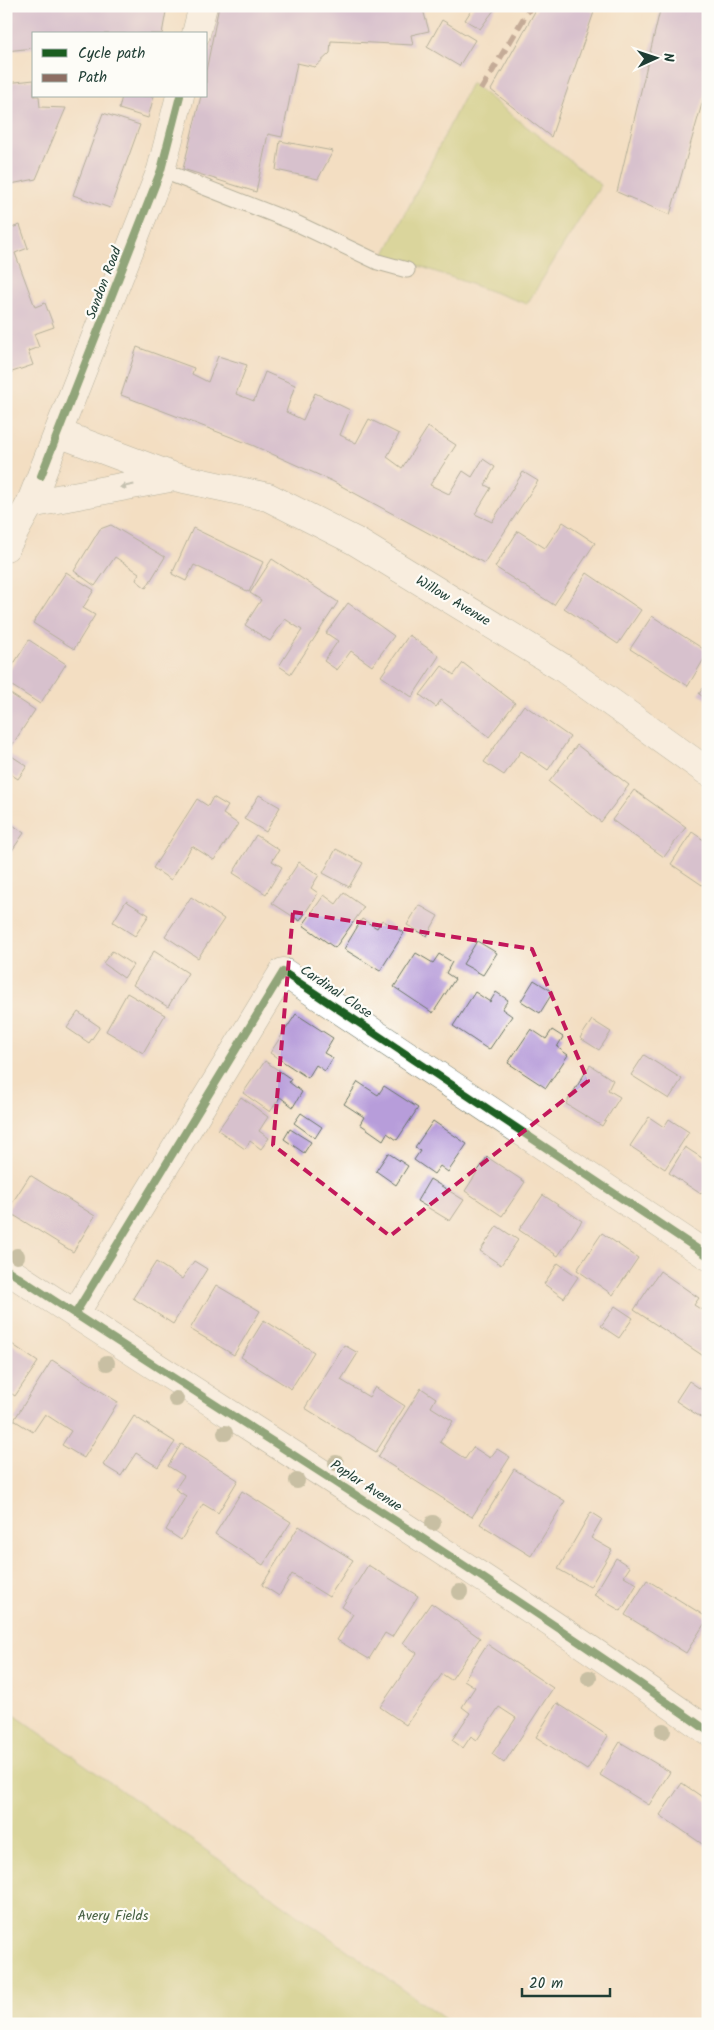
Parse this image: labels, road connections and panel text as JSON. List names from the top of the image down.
{
  "streets": {
    "street": [
      "Sandon Road",
      "Willow Avenue",
      "Cardinal Close",
      "Poplar Avenue"
    ]
  },
  "crossings": [
    ["Sandon Road", "Willow Avenue"],
    ["Cardinal Close", "Poplar Avenue"]
  ],
  "parks": ["Avery Fields"],
  "legend": ["Cycle path", "Path"],
  "scale_bar": "20 m",
  "north": "right"
}
